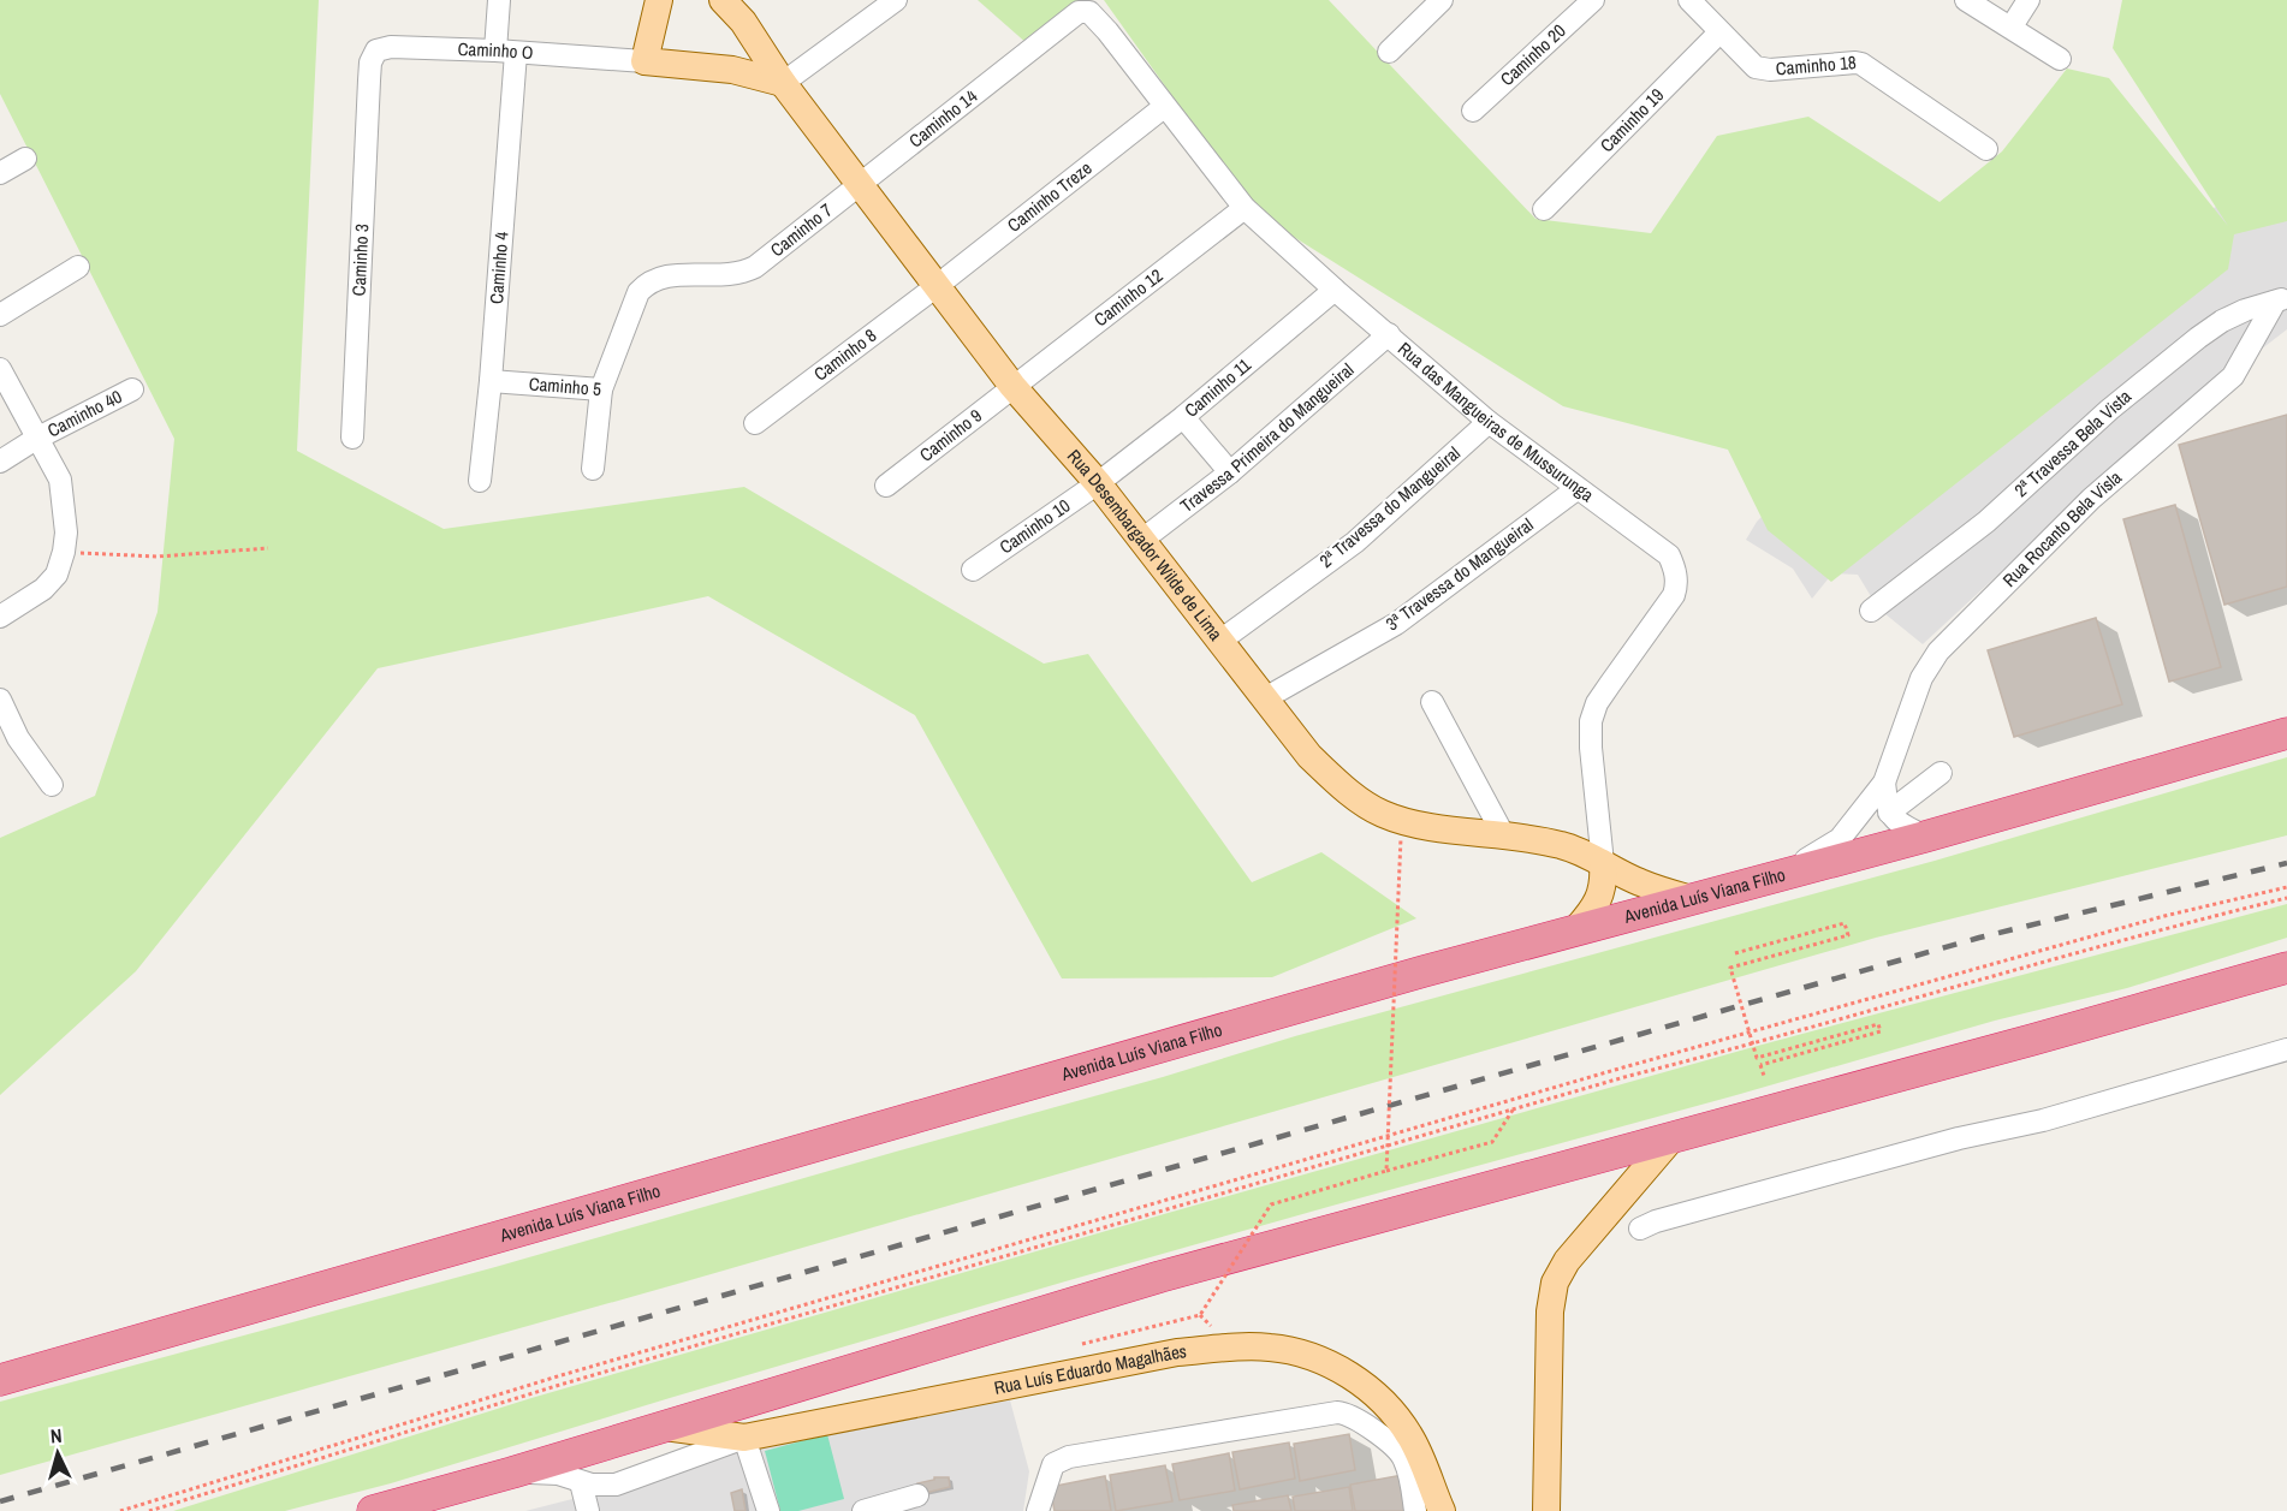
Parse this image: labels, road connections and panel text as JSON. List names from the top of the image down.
{
  "streets": {
    "highway": ["Avenida Luís Viana Filho"],
    "main road": ["Rua Desembargador Wilde de Lima", "Rua Luís Eduardo Magalhães"],
    "street": [
      "Caminho O",
      "Caminho 20",
      "Caminho 18",
      "Caminho 14",
      "Caminho 19",
      "Caminho Treze",
      "Caminho 7",
      "Caminho 3",
      "Caminho 4",
      "Caminho 12",
      "Caminho 8",
      "Caminho 11",
      "Caminho 5",
      "Caminho 40",
      "Rua das Mangueiras de Mussurunga",
      "Caminho 9",
      "Travessa Primeira do Mangueiral",
      "2ª Travessa Bela Vista",
      "2ª Travessa do Mangueiral",
      "Caminho 10",
      "Rua Rocanto Bela Visla",
      "3ª Travessa do Mangueiral"
    ]
  },
  "crossings": [
    ["Caminho O", "Caminho 3"],
    ["Caminho O", "Caminho 4"],
    ["Caminho 18", "Caminho 19"],
    ["Caminho 14", "Caminho 7"],
    ["Caminho 14", "Rua das Mangueiras de Mussurunga"],
    ["Caminho 14", "Rua Desembargador Wilde de Lima"],
    ["Caminho Treze", "Caminho 8"],
    ["Caminho Treze", "Rua das Mangueiras de Mussurunga"],
    ["Caminho Treze", "Rua Desembargador Wilde de Lima"],
    ["Caminho 7", "Caminho 5"],
    ["Caminho 7", "Rua Desembargador Wilde de Lima"],
    ["Caminho 4", "Caminho 5"],
    ["Caminho 12", "Rua das Mangueiras de Mussurunga"],
    ["Caminho 12", "Caminho 9"],
    ["Caminho 12", "Rua Desembargador Wilde de Lima"],
    ["Caminho 8", "Rua Desembargador Wilde de Lima"],
    ["Caminho 11", "Rua das Mangueiras de Mussurunga"],
    ["Caminho 11", "Caminho 10"],
    ["Caminho 11", "Rua Desembargador Wilde de Lima"],
    ["Rua das Mangueiras de Mussurunga", "Travessa Primeira do Mangueiral"],
    ["Rua das Mangueiras de Mussurunga", "2ª Travessa do Mangueiral"],
    ["Rua das Mangueiras de Mussurunga", "Rua Desembargador Wilde de Lima"],
    ["Rua das Mangueiras de Mussurunga", "3ª Travessa do Mangueiral"],
    ["Caminho 9", "Rua Desembargador Wilde de Lima"],
    ["Travessa Primeira do Mangueiral", "Rua Desembargador Wilde de Lima"],
    ["2ª Travessa Bela Vista", "Rua Rocanto Bela Visla"],
    ["2ª Travessa do Mangueiral", "Rua Desembargador Wilde de Lima"],
    ["Caminho 10", "Rua Desembargador Wilde de Lima"],
    ["Rua Rocanto Bela Visla", "Avenida Luís Viana Filho"],
    ["Rua Desembargador Wilde de Lima", "3ª Travessa do Mangueiral"],
    ["Rua Desembargador Wilde de Lima", "Avenida Luís Viana Filho"]
  ],
  "north": "top"
}
